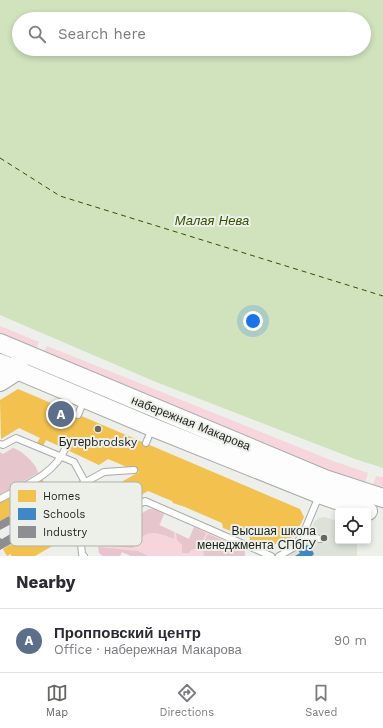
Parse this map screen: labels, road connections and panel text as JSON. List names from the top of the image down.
{
  "streets": {
    "main road": ["набережная Макарова"]
  },
  "water": ["Малая Нева"],
  "places": ["Бутерbrodsky", "Высшая школа менеджмента СПбГУ"],
  "legend": ["Homes", "Schools", "Industry"],
  "page": {
    "search": "Search here",
    "pins": "A",
    "heading": "Nearby",
    "list": [
      {
        "mark": "A",
        "name": "Пропповский центр",
        "note": "Office · набережная Макарова",
        "value": "90 m"
      }
    ],
    "nav": ["Map", "Directions", "Saved"]
  }
}
